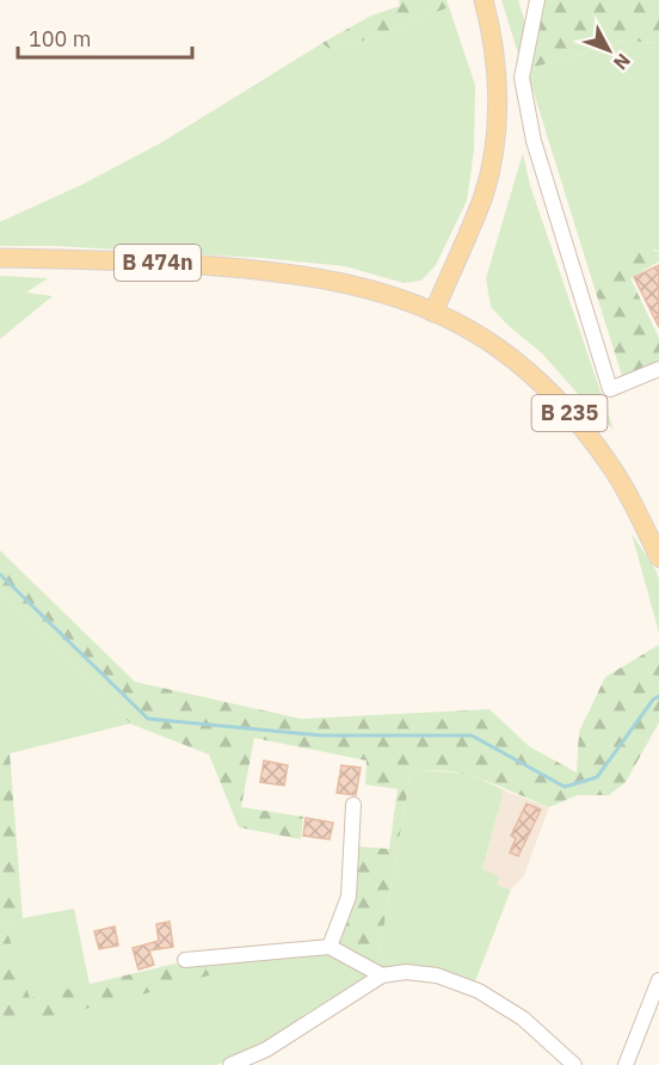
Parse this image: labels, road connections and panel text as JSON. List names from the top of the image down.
{
  "streets": {
    "main road": ["B 474n", "B 235"]
  },
  "crossings": [
    ["B 474n", "B 235"]
  ],
  "scale_bar": "100 m",
  "north": "bottom right"
}
